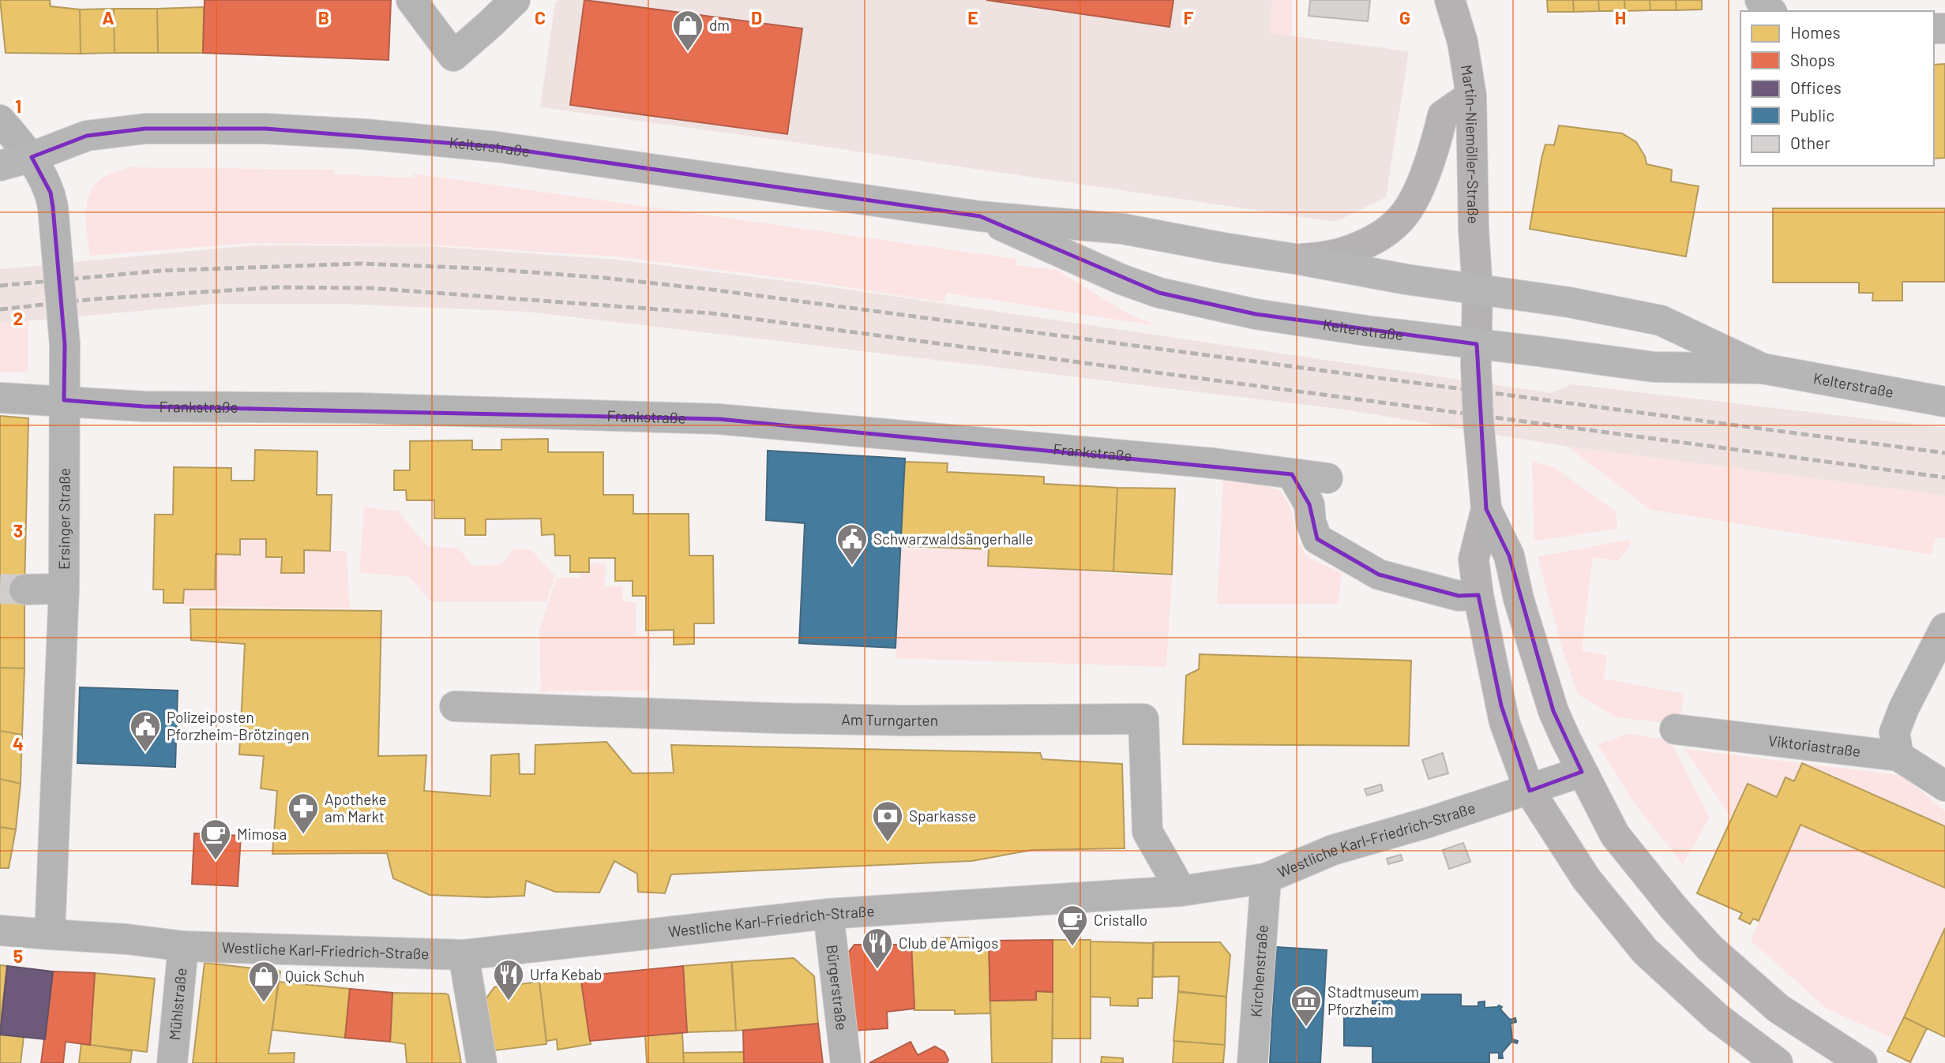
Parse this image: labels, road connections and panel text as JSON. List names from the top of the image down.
{
  "streets": {
    "main road": ["Martin-Niemöller-Straße", "Kelterstraße"],
    "street": [
      "Frankstraße",
      "Ersinger Straße",
      "Am Turngarten",
      "Viktoriastraße",
      "Westliche Karl-Friedrich-Straße",
      "Kirchenstraße",
      "Bürgerstraße",
      "Mühlstraße"
    ]
  },
  "crossings": [
    ["Martin-Niemöller-Straße", "Kelterstraße"],
    ["Kelterstraße", "Ersinger Straße"],
    ["Frankstraße", "Ersinger Straße"],
    ["Ersinger Straße", "Westliche Karl-Friedrich-Straße"],
    ["Am Turngarten", "Westliche Karl-Friedrich-Straße"],
    ["Westliche Karl-Friedrich-Straße", "Kirchenstraße"],
    ["Westliche Karl-Friedrich-Straße", "Bürgerstraße"],
    ["Westliche Karl-Friedrich-Straße", "Mühlstraße"]
  ],
  "places": {
    "shop": ["dm", "Quick Schuh"],
    "public building": ["Schwarzwaldsängerhalle", "Polizeiposten Pforzheim-Brötzingen"],
    "pharmacy": ["Apotheke am Markt"],
    "bank": ["Sparkasse"],
    "cafe": ["Mimosa", "Cristallo"],
    "restaurant": ["Club de Amigos", "Urfa Kebab"],
    "museum": ["Stadtmuseum Pforzheim"]
  },
  "legend": [
    "Homes",
    "Shops",
    "Offices",
    "Public",
    "Other"
  ],
  "grid": {
    "columns": [
      "A",
      "B",
      "C",
      "D",
      "E",
      "F",
      "G",
      "H"
    ],
    "rows": [
      "1",
      "2",
      "3",
      "4",
      "5"
    ]
  }
}
